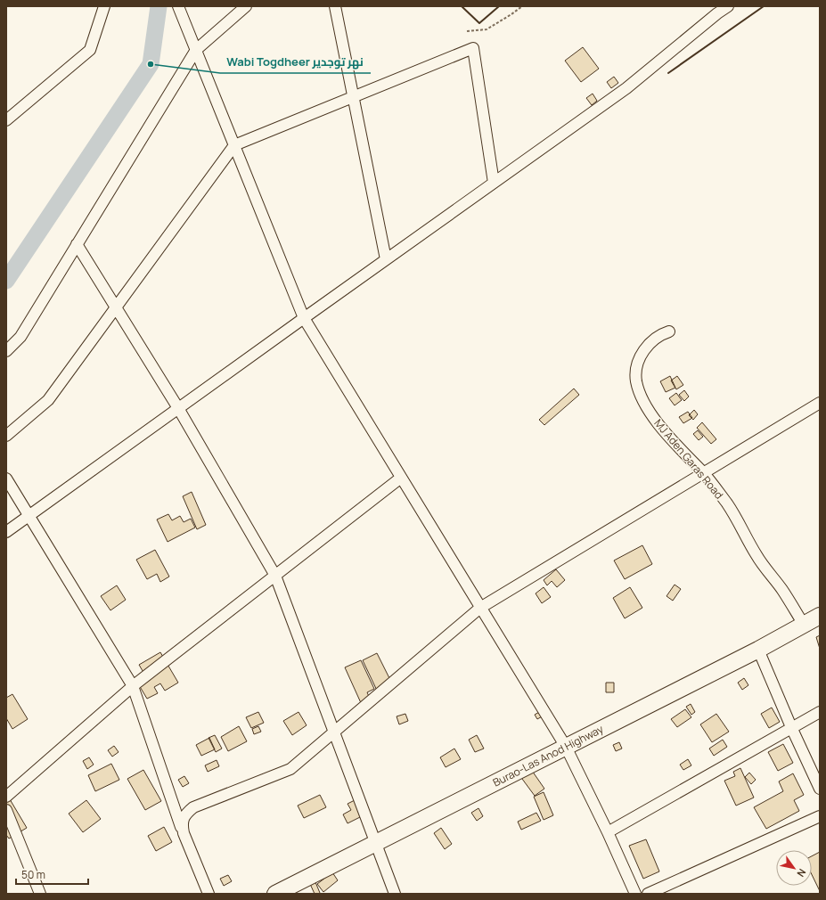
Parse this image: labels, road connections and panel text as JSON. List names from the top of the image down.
{
  "streets": {
    "highway": ["Burao-Las Anod Highway"],
    "street": ["MJ Aden Garas Road"]
  },
  "crossings": [
    ["MJ Aden Garas Road", "Burao-Las Anod Highway"]
  ],
  "places": ["Wabi Togdheer نهر توجدير"],
  "scale_bar": "50 m",
  "north": "bottom right"
}
